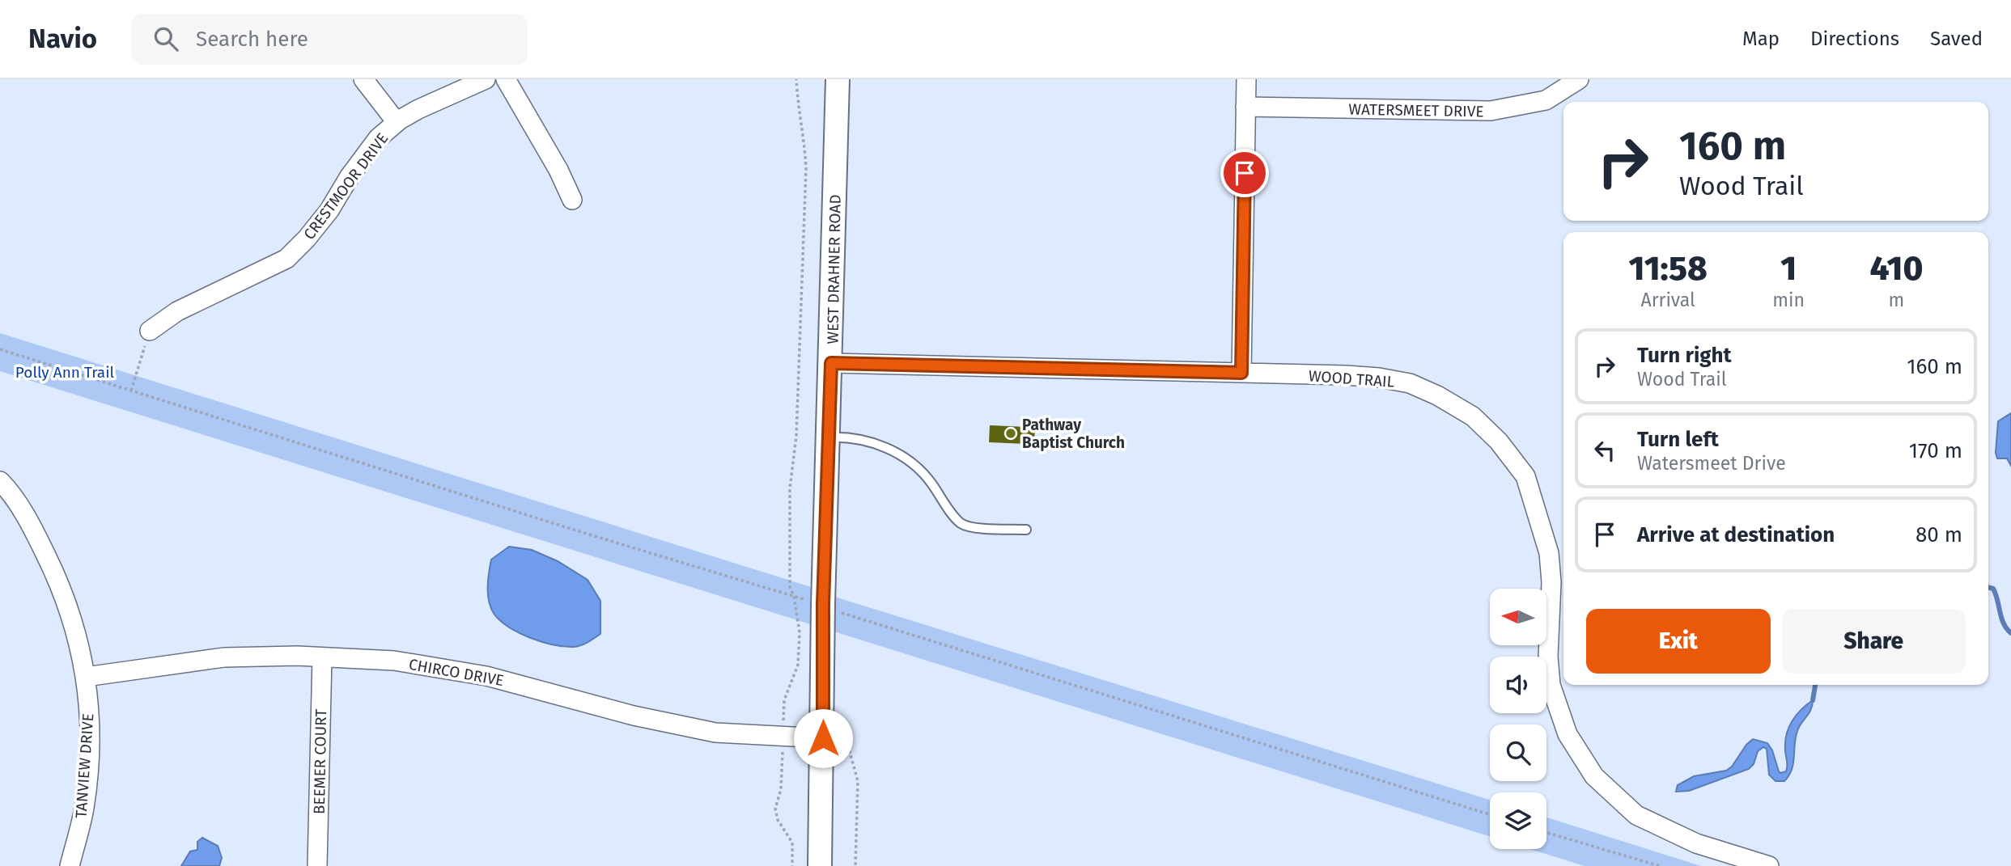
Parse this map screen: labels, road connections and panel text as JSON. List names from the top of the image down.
{
  "streets": {
    "street": [
      "WATERSMEET DRIVE",
      "CRESTMOOR DRIVE",
      "WEST DRAHNER ROAD",
      "WOOD TRAIL",
      "CHIRCO DRIVE",
      "BEEMER COURT",
      "TANVIEW DRIVE"
    ]
  },
  "crossings": [
    ["WEST DRAHNER ROAD", "WOOD TRAIL"],
    ["WEST DRAHNER ROAD", "CHIRCO DRIVE"],
    ["CHIRCO DRIVE", "BEEMER COURT"],
    ["CHIRCO DRIVE", "TANVIEW DRIVE"]
  ],
  "parks": ["Polly Ann Trail"],
  "places": ["Pathway Baptist Church"],
  "north": "left",
  "page": {
    "header": "Navio",
    "search": "Search here",
    "nav": ["Map", "Directions", "Saved"],
    "turn": ["160 m", "Wood Trail"],
    "eta": [
      "11:58",
      "Arrival",
      "1",
      "min",
      "410",
      "m"
    ],
    "list": [
      {
        "name": "Turn right",
        "note": "Wood Trail",
        "value": "160 m"
      },
      {
        "name": "Turn left",
        "note": "Watersmeet Drive",
        "value": "170 m"
      },
      {
        "name": "Arrive at destination",
        "value": "80 m"
      }
    ],
    "buttons": ["Exit", "Share"]
  }
}
